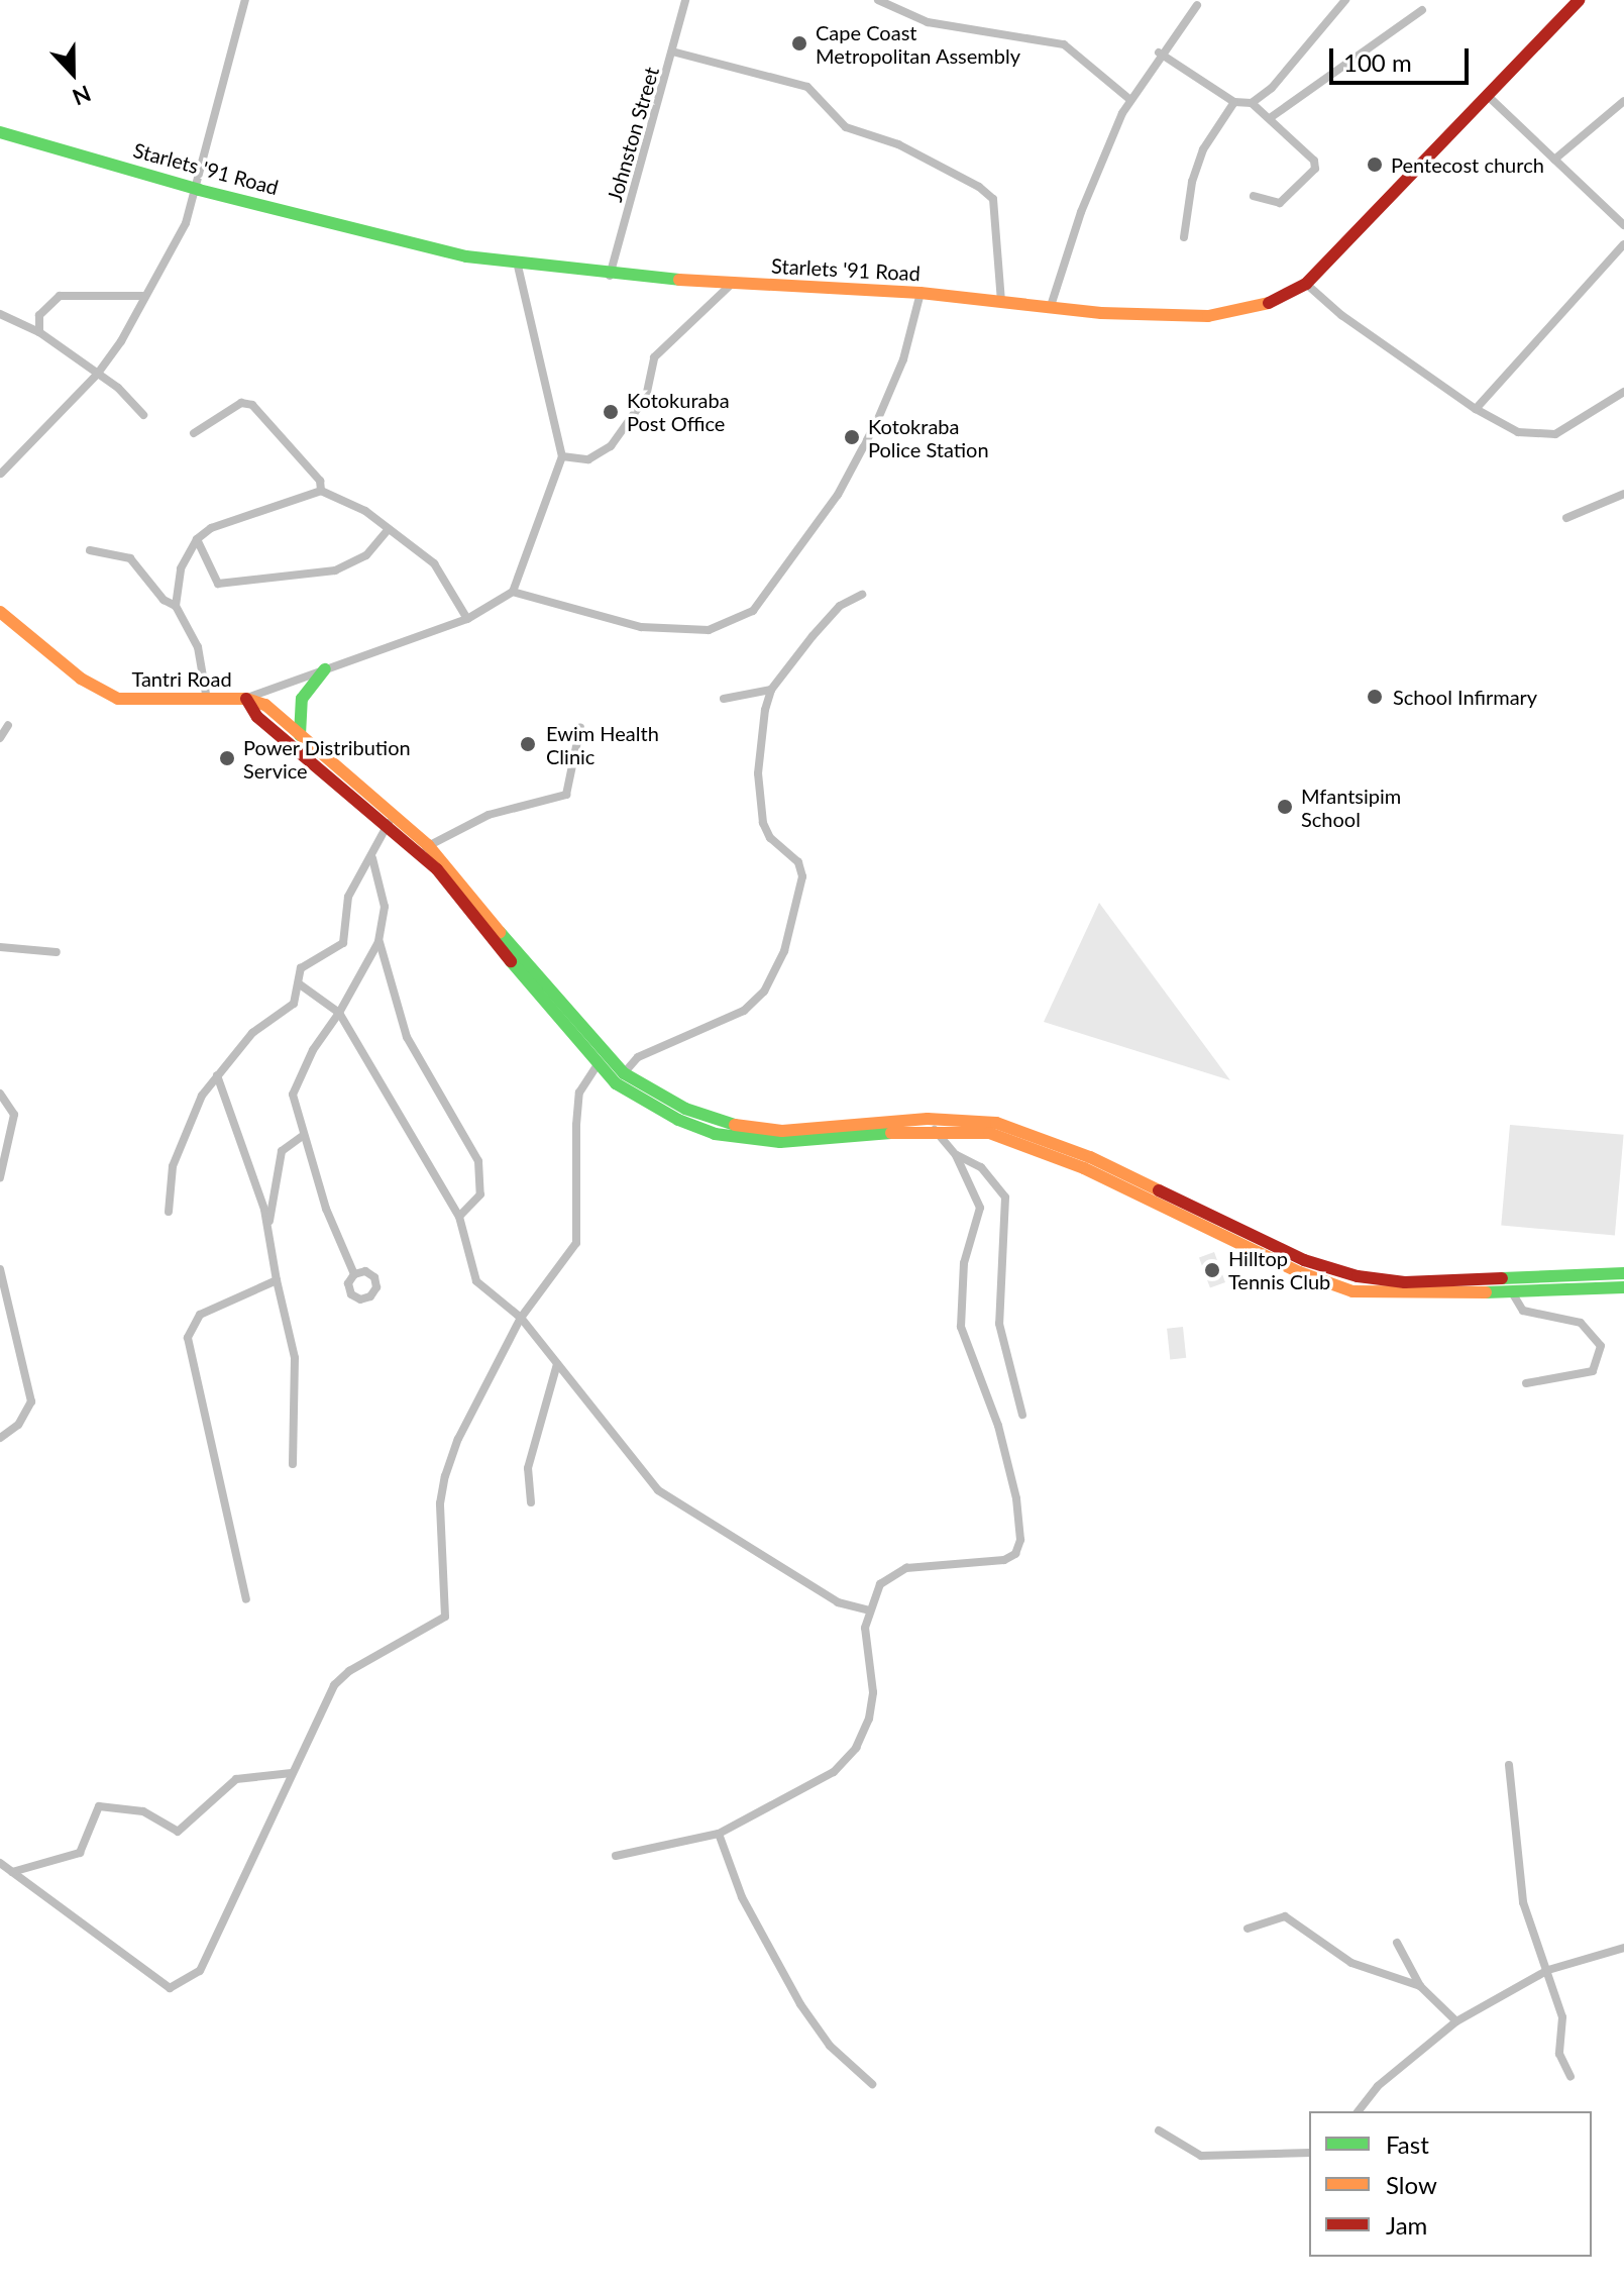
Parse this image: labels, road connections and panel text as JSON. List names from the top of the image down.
{
  "streets": {
    "street": ["Johnston Street", "Starlets '91 Road", "Tantri Road"]
  },
  "crossings": [
    ["Johnston Street", "Starlets '91 Road"]
  ],
  "places": [
    "Cape Coast Metropolitan Assembly",
    "Pentecost church",
    "Kotokuraba Post Office",
    "Kotokraba Police Station",
    "School Infirmary",
    "Ewim Health Clinic",
    "Power Distribution Service",
    "Mfantsipim School",
    "Hilltop Tennis Club"
  ],
  "legend": ["Fast", "Slow", "Jam"],
  "scale_bar": "100 m",
  "north": "bottom"
}
